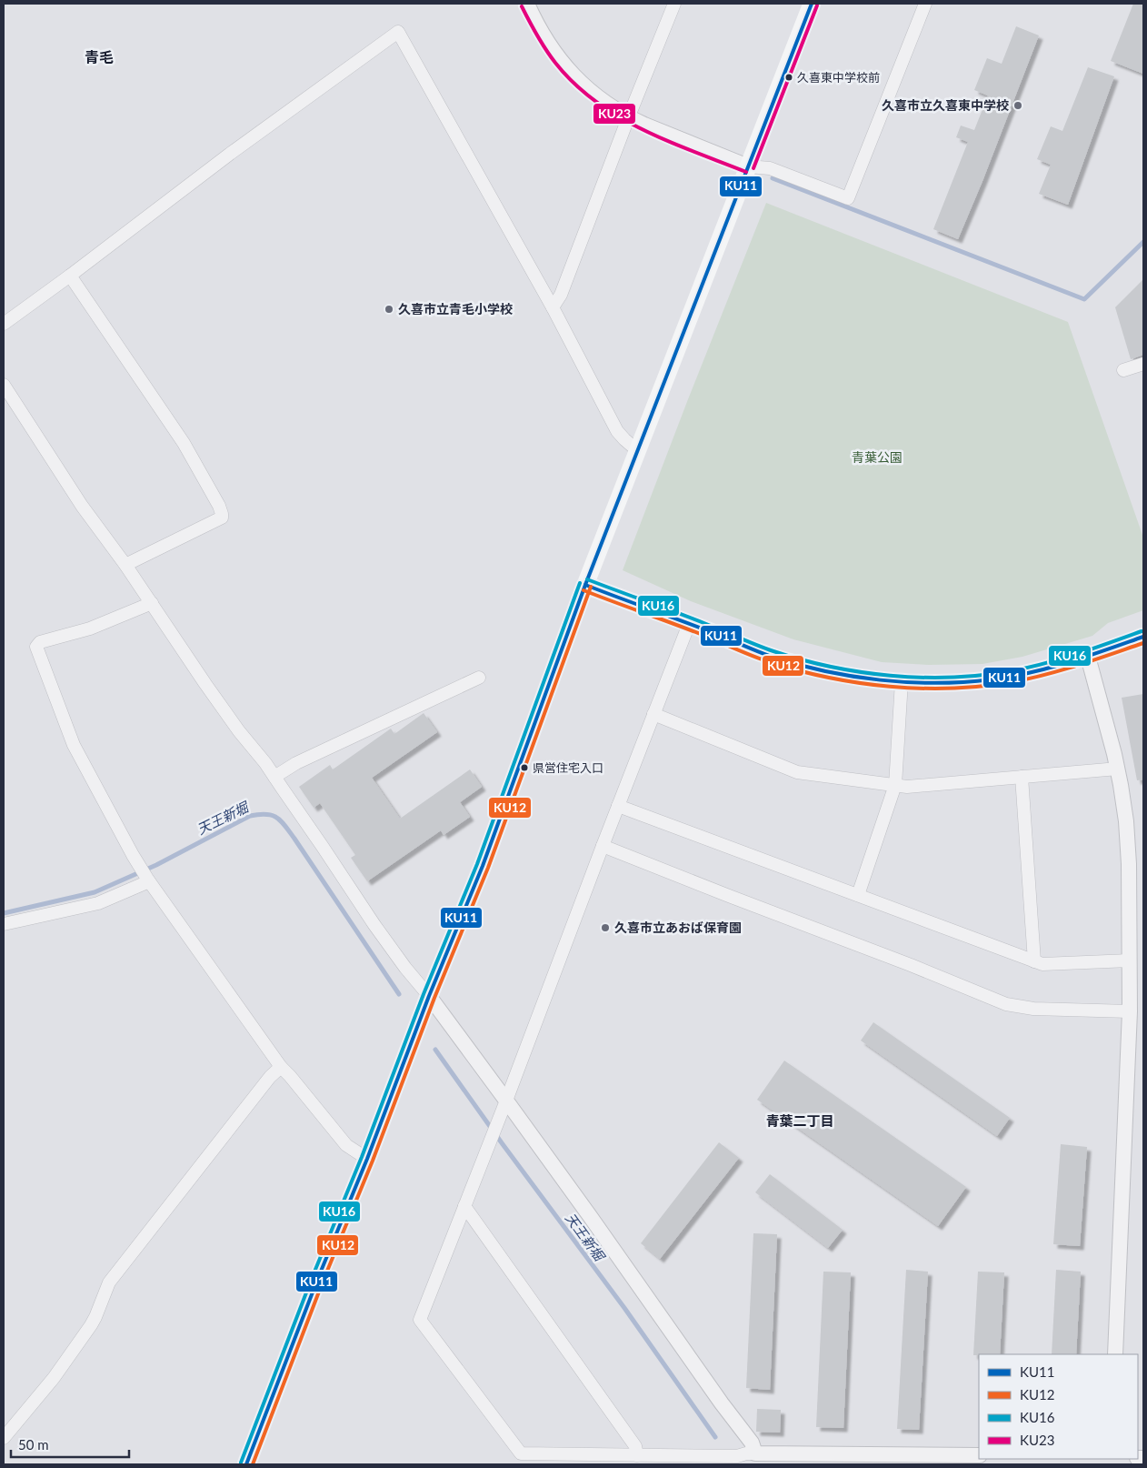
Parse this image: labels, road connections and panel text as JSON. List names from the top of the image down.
{
  "districts": ["青毛", "青葉二丁目"],
  "water": ["天王新堀"],
  "parks": ["青葉公園"],
  "places": [
    "久喜東中学校前",
    "久喜市立久喜東中学校",
    "久喜市立青毛小学校",
    "県営住宅入口",
    "久喜市立あおば保育園"
  ],
  "lines": [
    "transit line KU11",
    "transit line KU23",
    "transit line KU16",
    "transit line KU12"
  ],
  "legend": [
    "KU11",
    "KU12",
    "KU16",
    "KU23"
  ],
  "scale_bar": "50 m"
}
